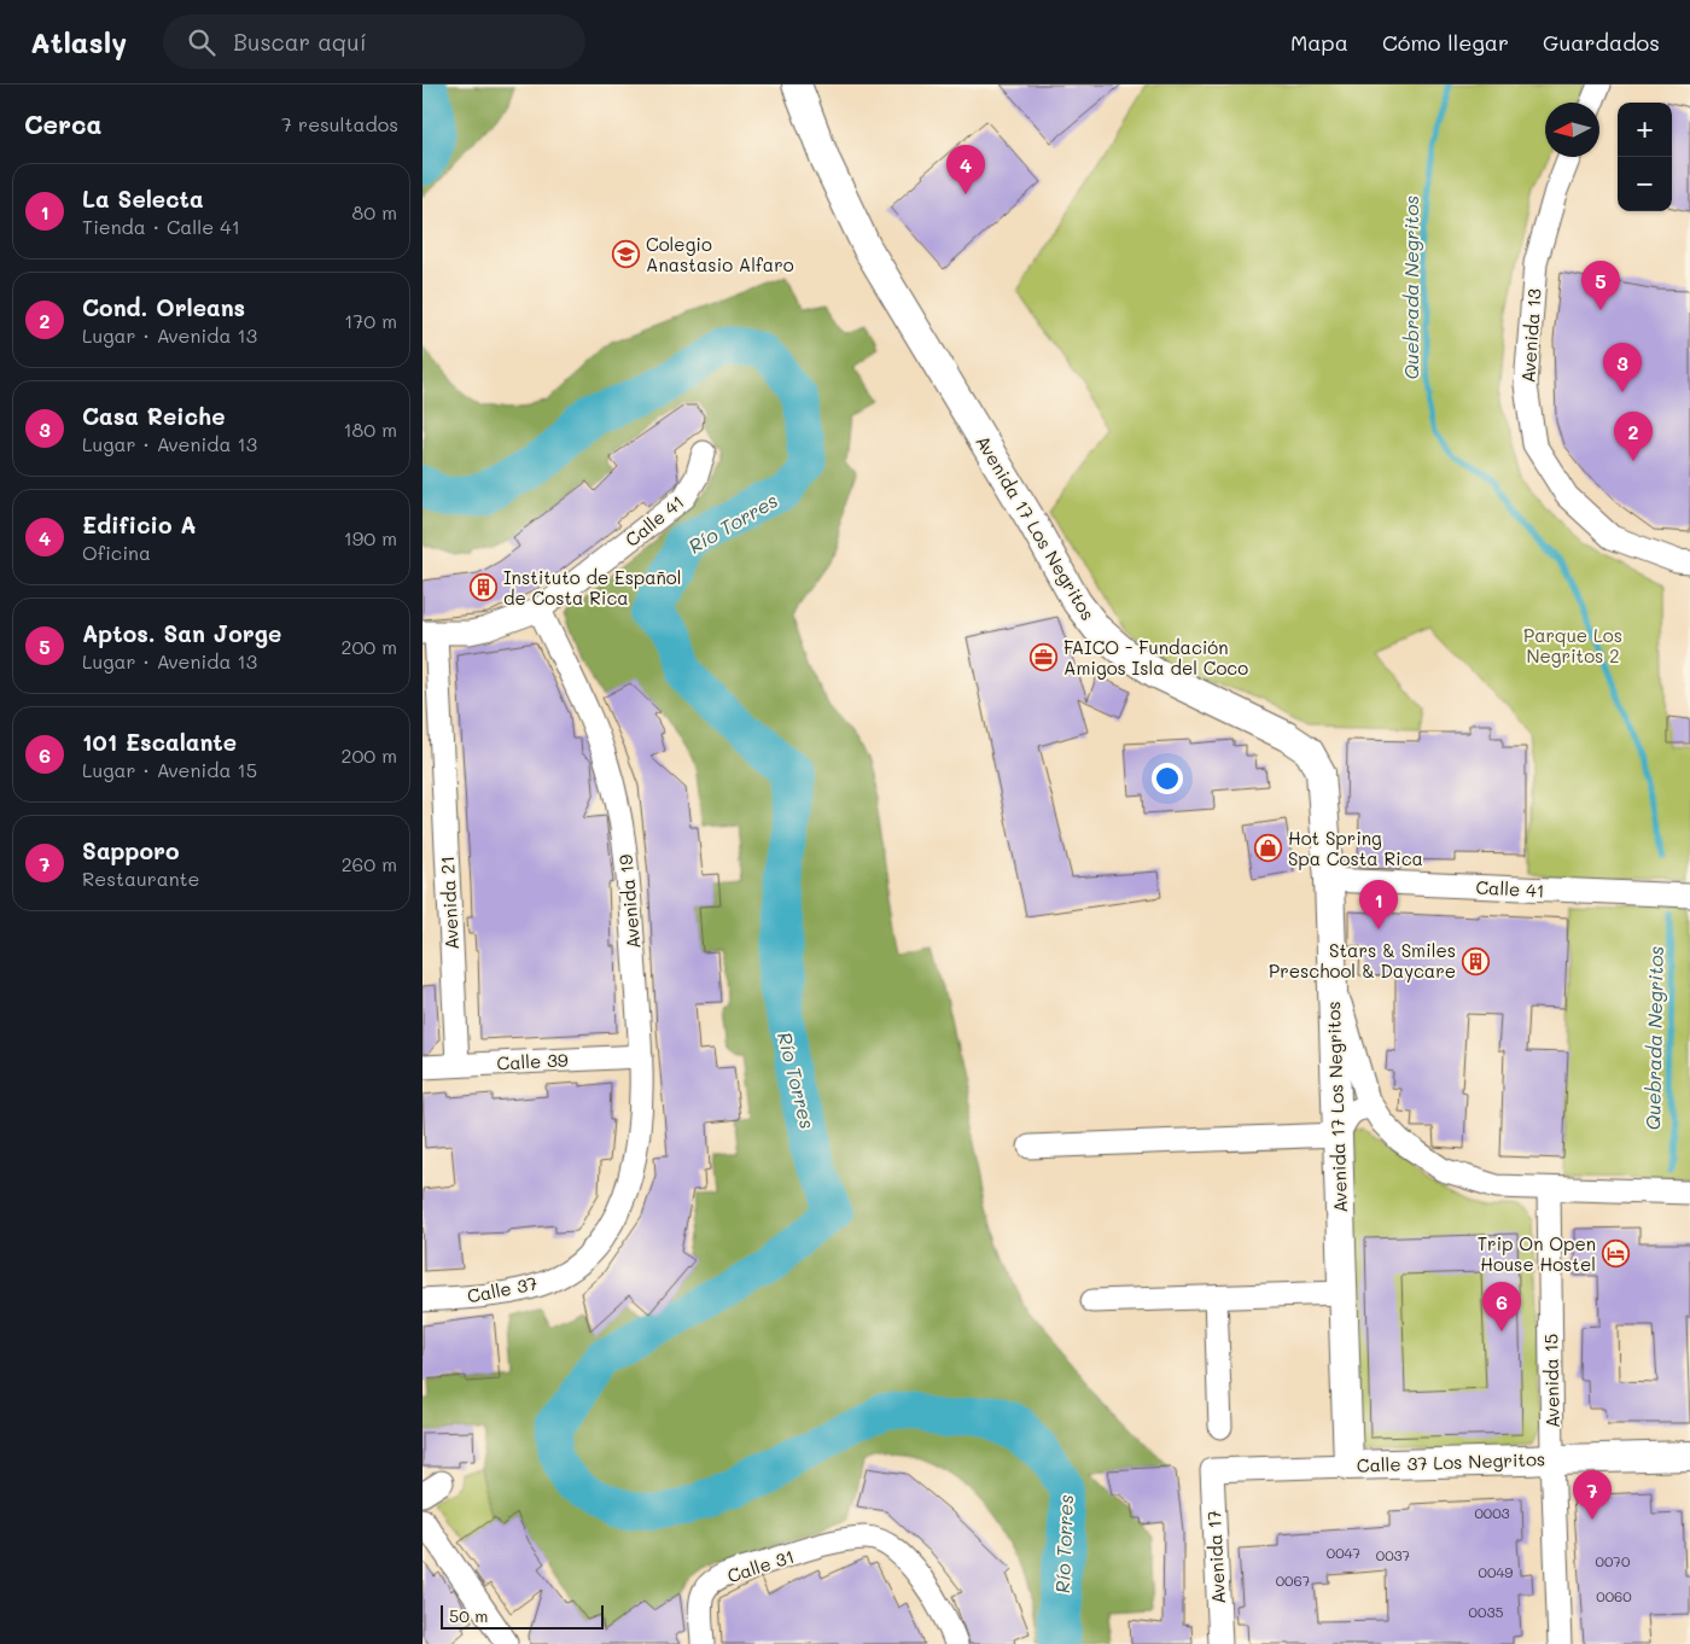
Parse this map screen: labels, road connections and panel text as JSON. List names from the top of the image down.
{
  "streets": {
    "street": [
      "Avenida 13",
      "Calle 41",
      "Avenida 17 Los Negritos",
      "Avenida 19",
      "Avenida 21",
      "Calle 39",
      "Calle 37",
      "Avenida 15",
      "Calle 37 Los Negritos",
      "Avenida 17",
      "Calle 31"
    ]
  },
  "crossings": [
    ["Calle 41", "Avenida 17 Los Negritos"],
    ["Calle 41", "Avenida 19"],
    ["Calle 41", "Avenida 21"],
    ["Avenida 17 Los Negritos", "Calle 37 Los Negritos"],
    ["Avenida 19", "Calle 39"],
    ["Avenida 19", "Calle 37"],
    ["Avenida 21", "Calle 39"],
    ["Avenida 15", "Calle 37 Los Negritos"],
    ["Calle 37 Los Negritos", "Avenida 17"]
  ],
  "water": ["Quebrada Negritos", "Río Torres"],
  "parks": ["Parque Los Negritos 2"],
  "places": {
    "school or university": ["Colegio Anastasio Alfaro"],
    "building": ["Instituto de Español de Costa Rica", "Stars & Smiles Preschool & Daycare"],
    "office": ["FAICO - Fundación Amigos Isla del Coco"],
    "shop": ["Hot Spring Spa Costa Rica"],
    "hotel": ["Trip On Open House Hostel"]
  },
  "house_numbers": [
    "0003",
    "0047",
    "0037",
    "0070",
    "0049",
    "0067",
    "0060",
    "0035"
  ],
  "scale_bar": "50 m",
  "north": "left",
  "page": {
    "header": "Atlasly",
    "search": "Buscar aquí",
    "nav": ["Mapa", "Cómo llegar", "Guardados"],
    "heading": ["Cerca", "7 resultados"],
    "map_buttons": ["+", "−"],
    "pins": [
      "4",
      "5",
      "3",
      "2",
      "1",
      "6",
      "7"
    ],
    "list": [
      {
        "mark": "1",
        "name": "La Selecta",
        "note": "Tienda · Calle 41",
        "value": "80 m"
      },
      {
        "mark": "2",
        "name": "Cond. Orleans",
        "note": "Lugar · Avenida 13",
        "value": "170 m"
      },
      {
        "mark": "3",
        "name": "Casa Reiche",
        "note": "Lugar · Avenida 13",
        "value": "180 m"
      },
      {
        "mark": "4",
        "name": "Edificio A",
        "note": "Oficina",
        "value": "190 m"
      },
      {
        "mark": "5",
        "name": "Aptos. San Jorge",
        "note": "Lugar · Avenida 13",
        "value": "200 m"
      },
      {
        "mark": "6",
        "name": "101 Escalante",
        "note": "Lugar · Avenida 15",
        "value": "200 m"
      },
      {
        "mark": "7",
        "name": "Sapporo",
        "note": "Restaurante",
        "value": "260 m"
      }
    ],
    "scale": "50 m"
  }
}
